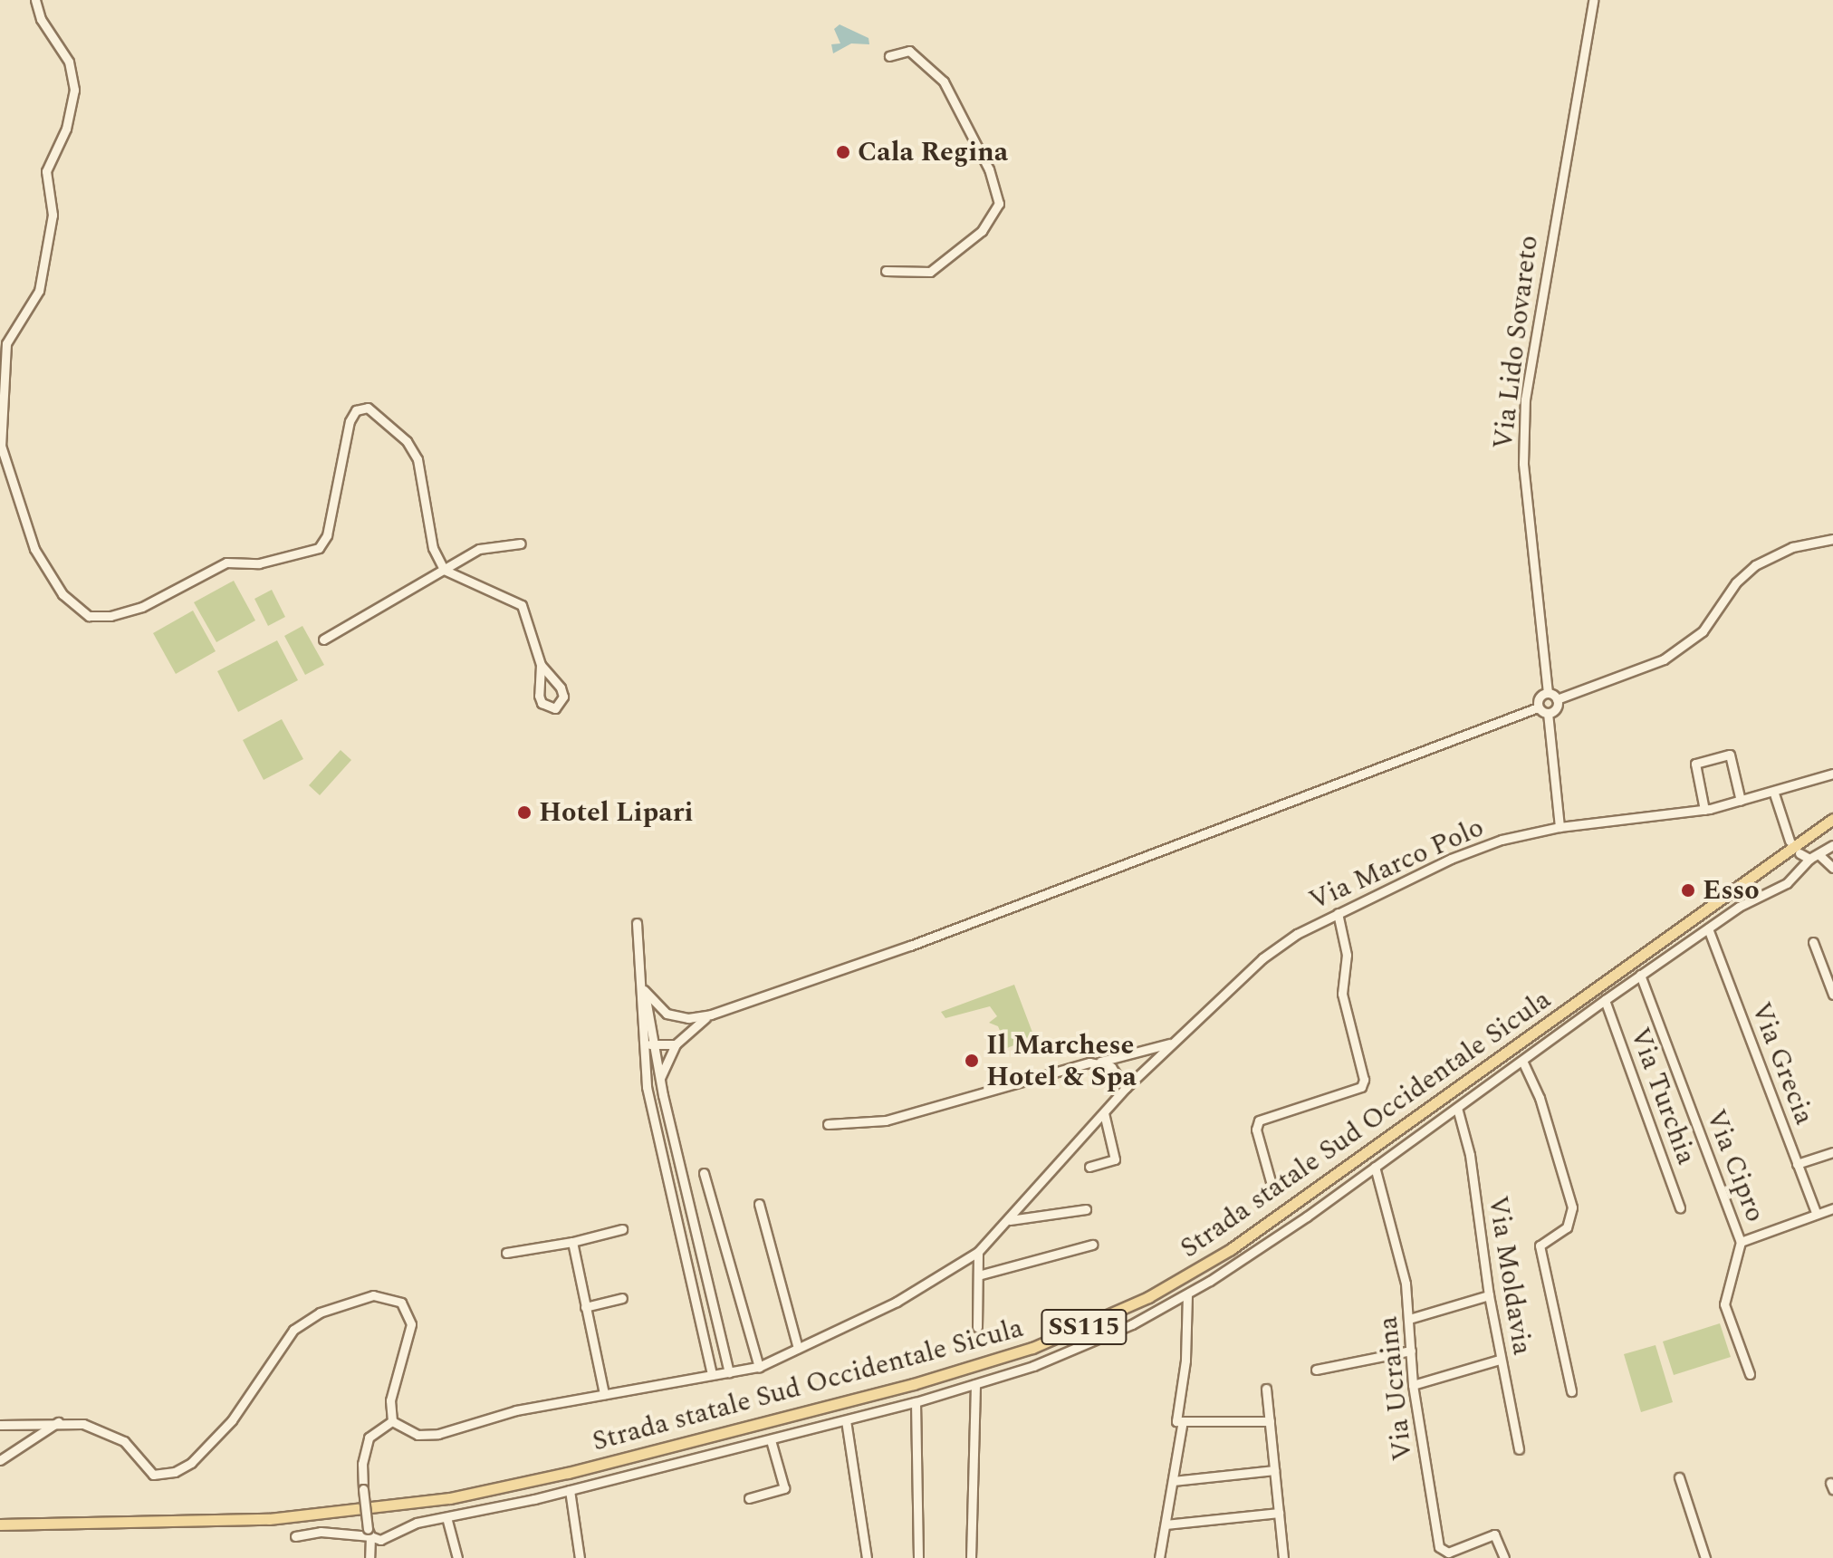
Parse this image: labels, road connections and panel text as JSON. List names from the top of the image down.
{
  "streets": {
    "main road": ["Strada statale Sud Occidentale Sicula", "SS115"],
    "street": [
      "Via Lido Sovareto",
      "Via Marco Polo",
      "Via Grecia",
      "Via Turchia",
      "Via Cipro",
      "Via Moldavia",
      "Via Ucraina"
    ]
  },
  "places": [
    "Cala Regina",
    "Hotel Lipari",
    "Esso",
    "Il Marchese Hotel & Spa"
  ]
}
